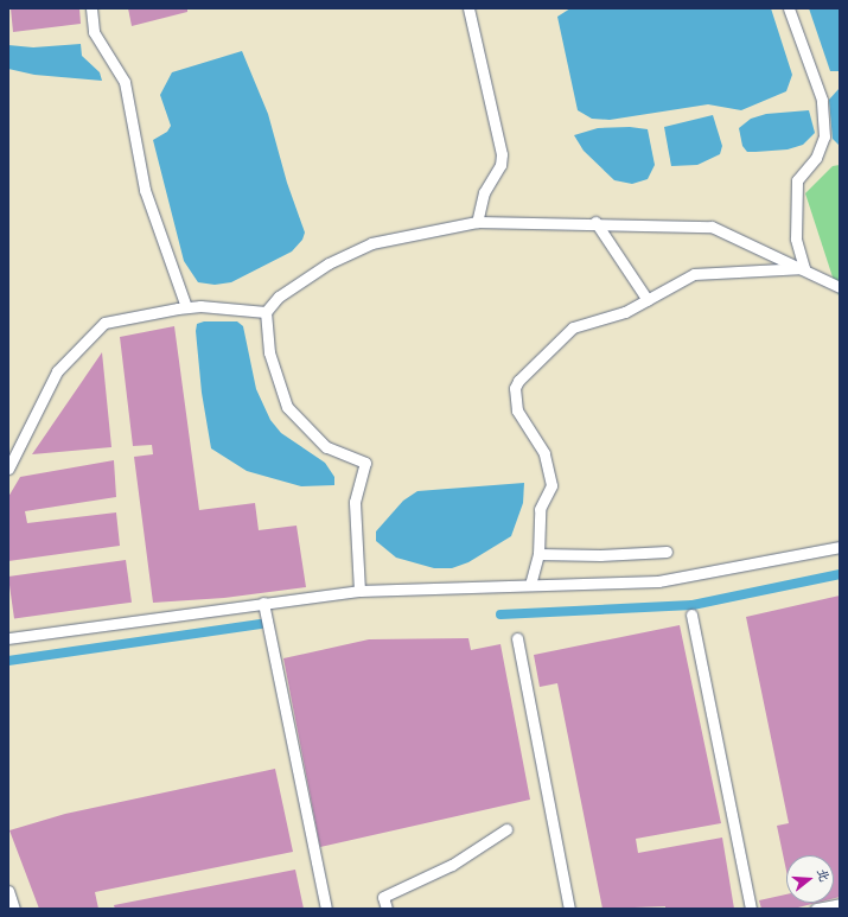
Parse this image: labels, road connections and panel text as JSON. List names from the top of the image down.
{
  "north": "right"
}
